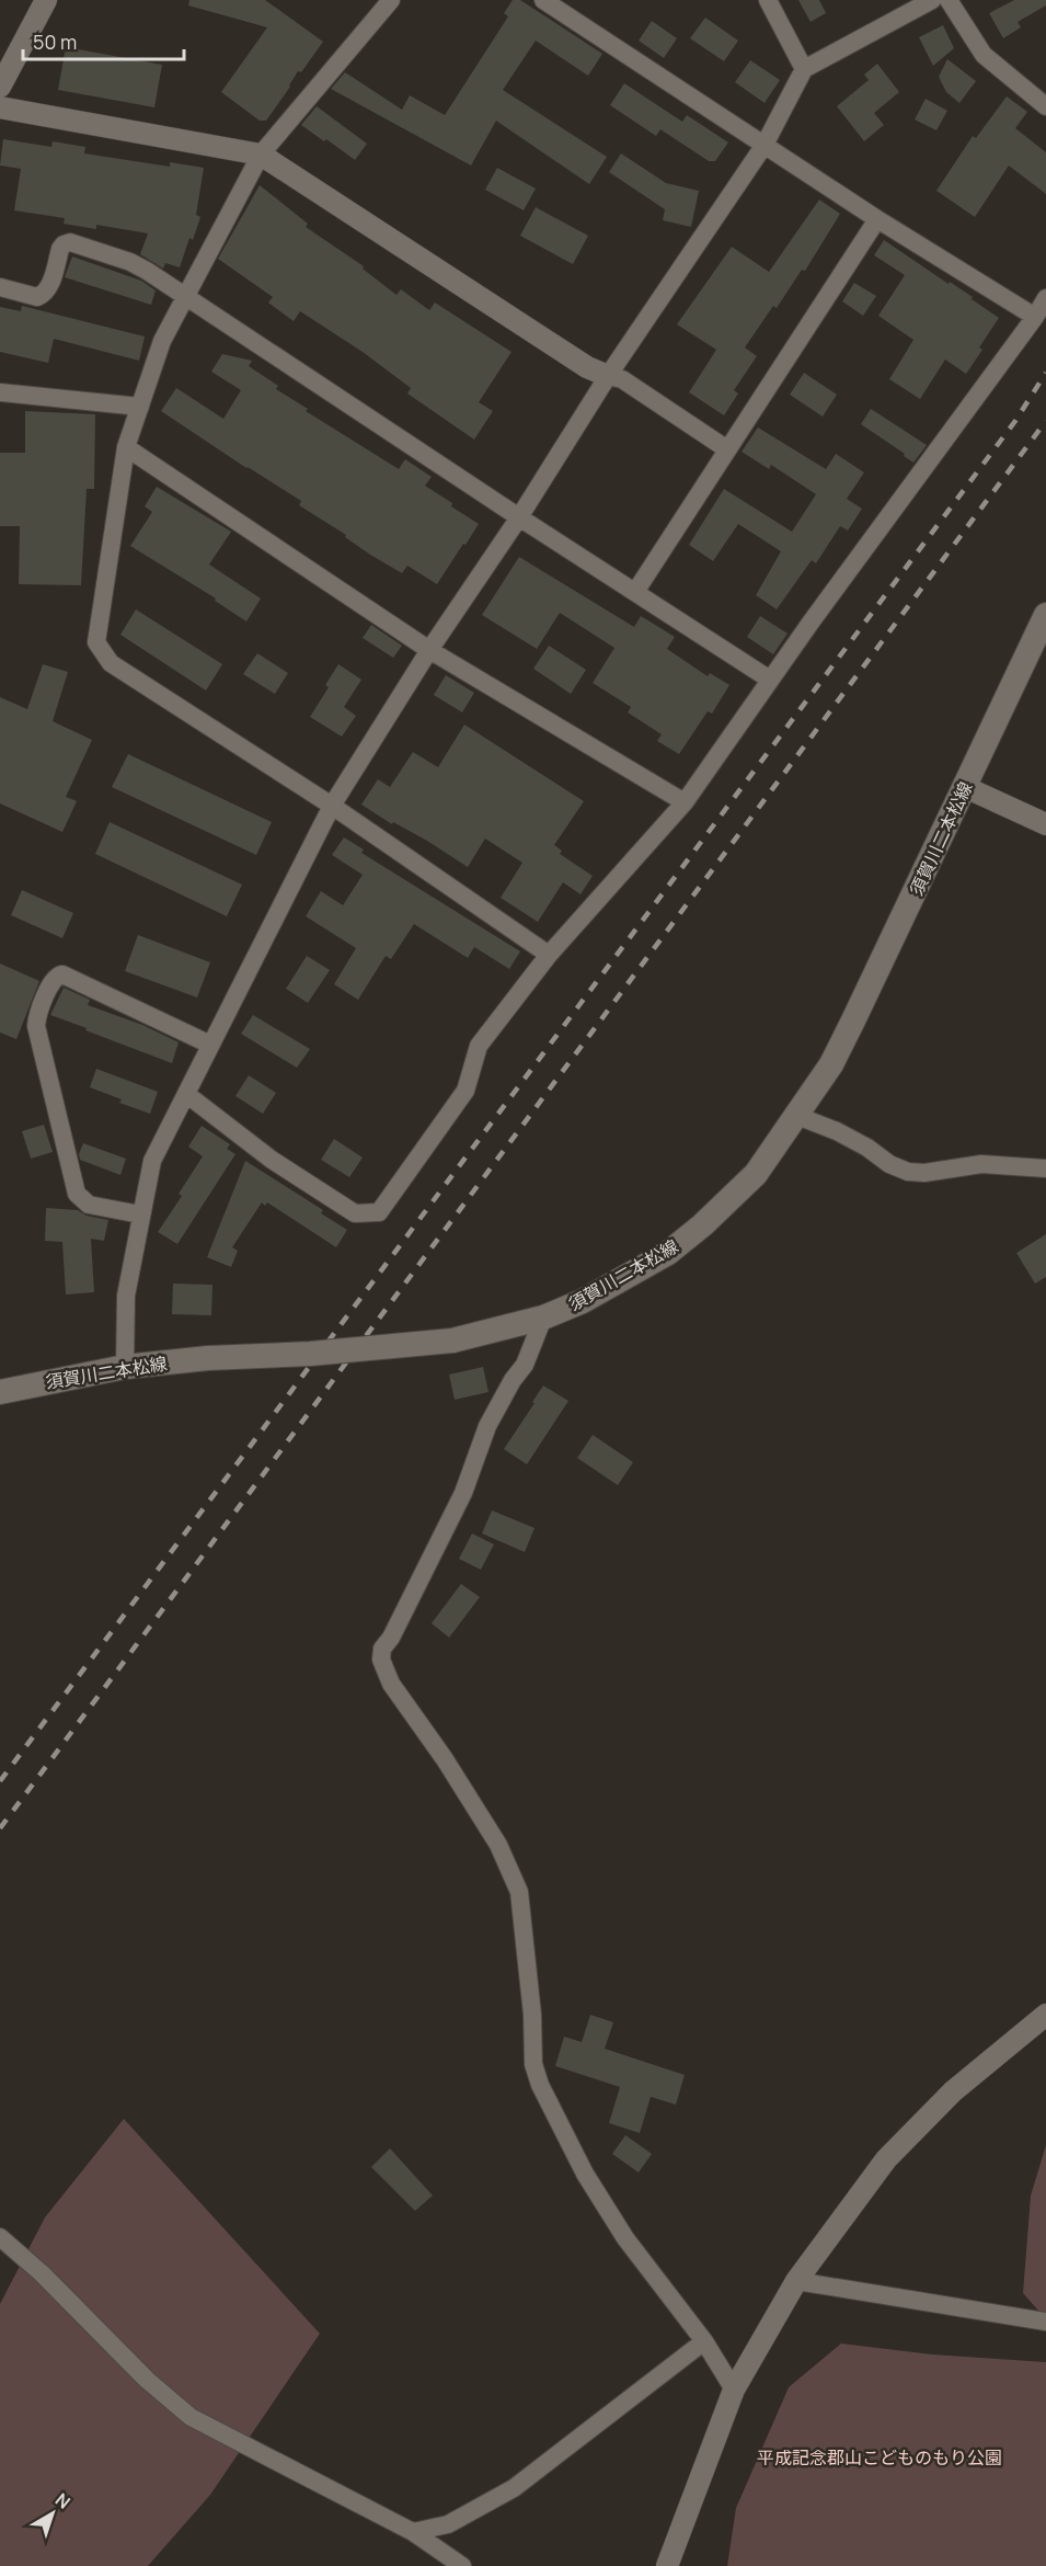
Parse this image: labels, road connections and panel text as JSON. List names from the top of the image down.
{
  "streets": {
    "main road": ["須賀川二本松線"]
  },
  "parks": ["平成記念郡山こどものもり公園"],
  "scale_bar": "50 m",
  "north": "top right"
}
